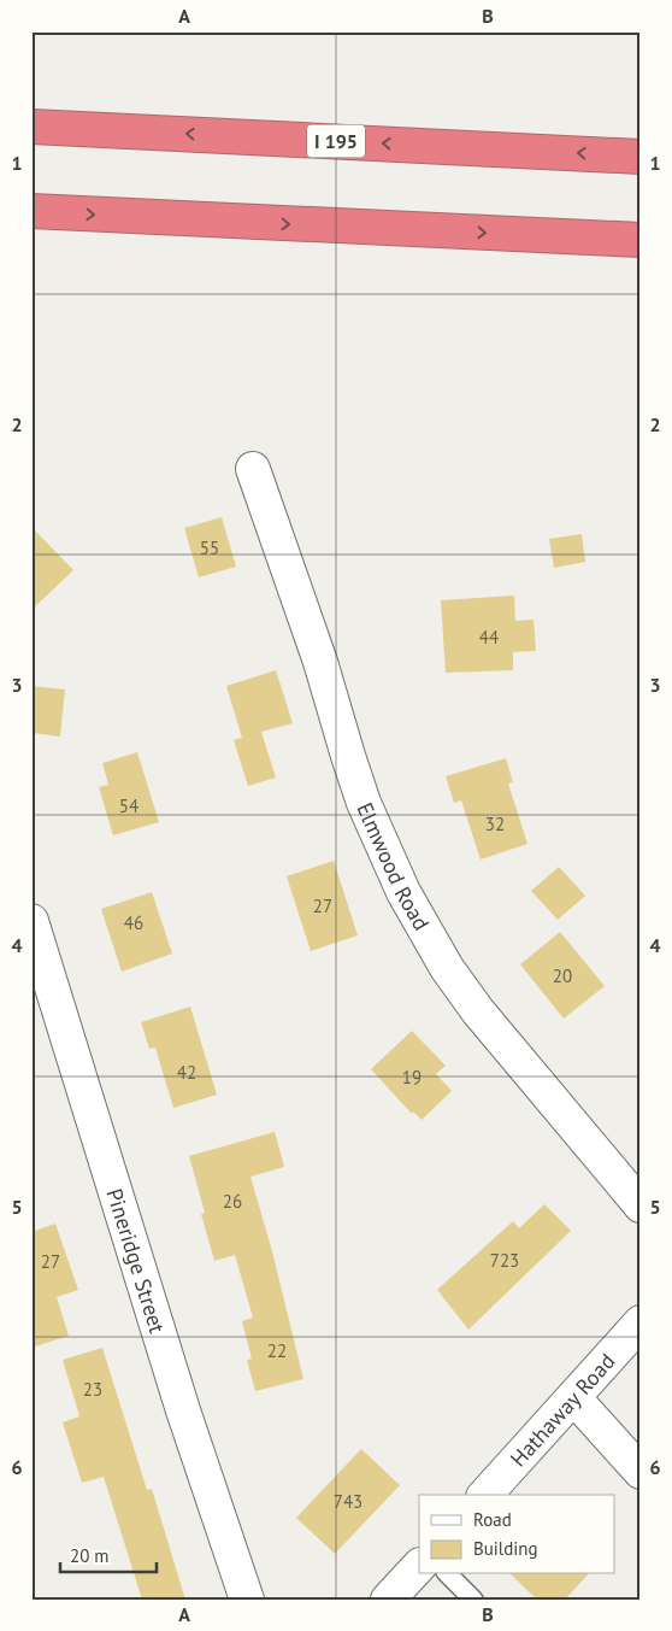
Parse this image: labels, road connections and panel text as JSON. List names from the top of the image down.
{
  "streets": {
    "highway": ["I 195"],
    "street": ["Elmwood Road", "Pineridge Street", "Hathaway Road"]
  },
  "house_numbers": [
    "55",
    "44",
    "54",
    "32",
    "27",
    "46",
    "20",
    "42",
    "19",
    "26",
    "723",
    "27",
    "22",
    "23",
    "743"
  ],
  "legend": ["Road", "Building"],
  "scale_bar": "20 m",
  "grid": {
    "columns": ["A", "B"],
    "rows": [
      "1",
      "2",
      "3",
      "4",
      "5",
      "6"
    ]
  }
}
